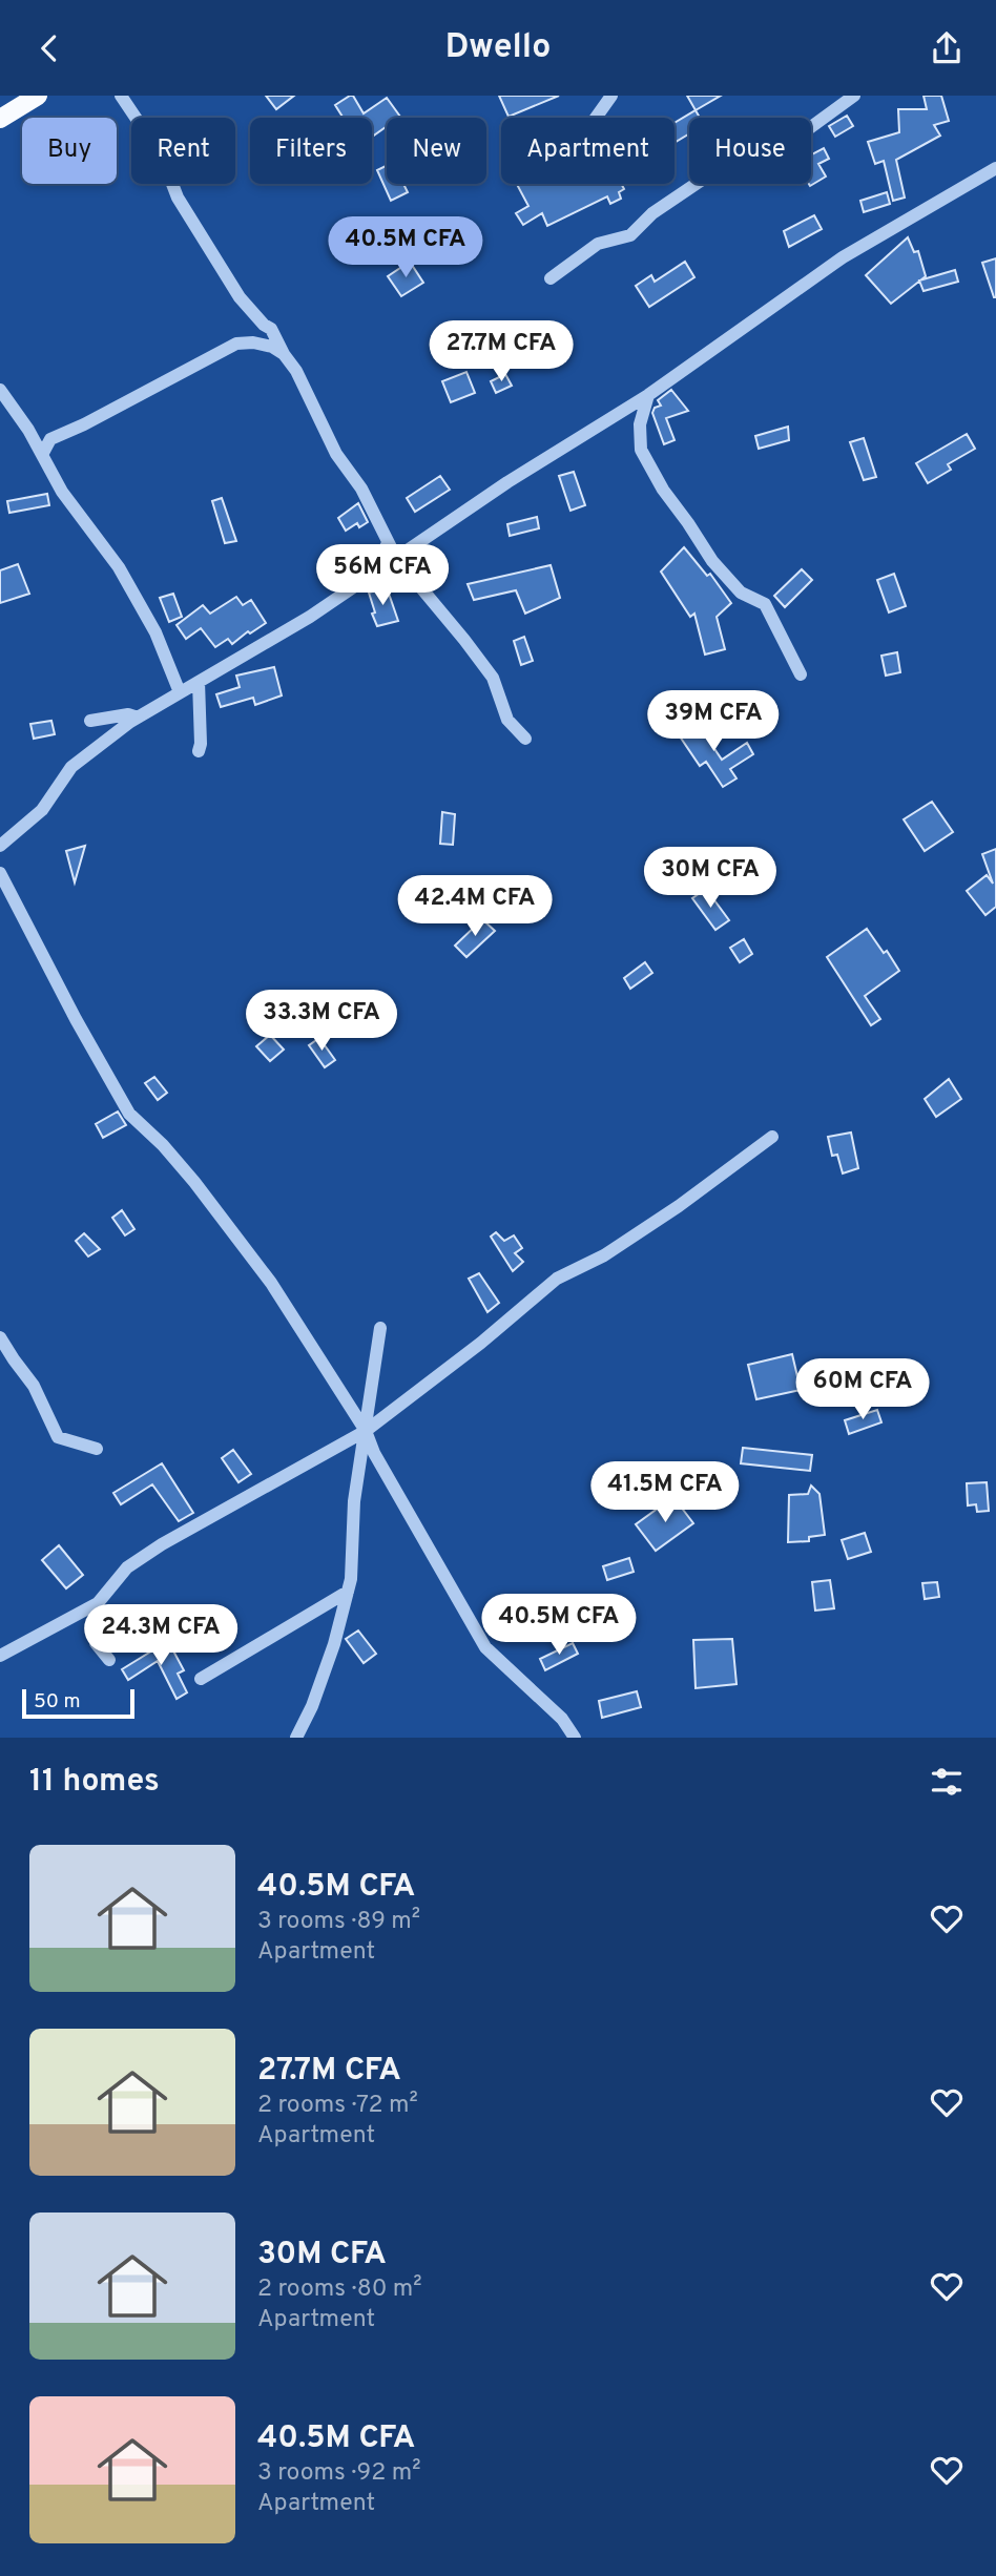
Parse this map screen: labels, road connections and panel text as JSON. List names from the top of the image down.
{
  "scale_bar": "50 m",
  "page": {
    "header": "Dwello",
    "chip": [
      "Buy",
      "Rent",
      "Filters",
      "New",
      "Apartment",
      "House"
    ],
    "price": [
      "40.5M CFA",
      "27.7M CFA",
      "56M CFA",
      "39M CFA",
      "30M CFA",
      "42.4M CFA",
      "33.3M CFA",
      "60M CFA",
      "41.5M CFA",
      "40.5M CFA",
      "24.3M CFA"
    ],
    "scale": "50 m",
    "heading": "11 homes",
    "list": [
      {
        "name": "40.5M CFA",
        "note": "3 rooms · 89 m² · Apartment"
      },
      {
        "name": "27.7M CFA",
        "note": "2 rooms · 72 m² · Apartment"
      },
      {
        "name": "30M CFA",
        "note": "2 rooms · 80 m² · Apartment"
      },
      {
        "name": "40.5M CFA",
        "note": "3 rooms · 92 m² · Apartment"
      }
    ]
  }
}
